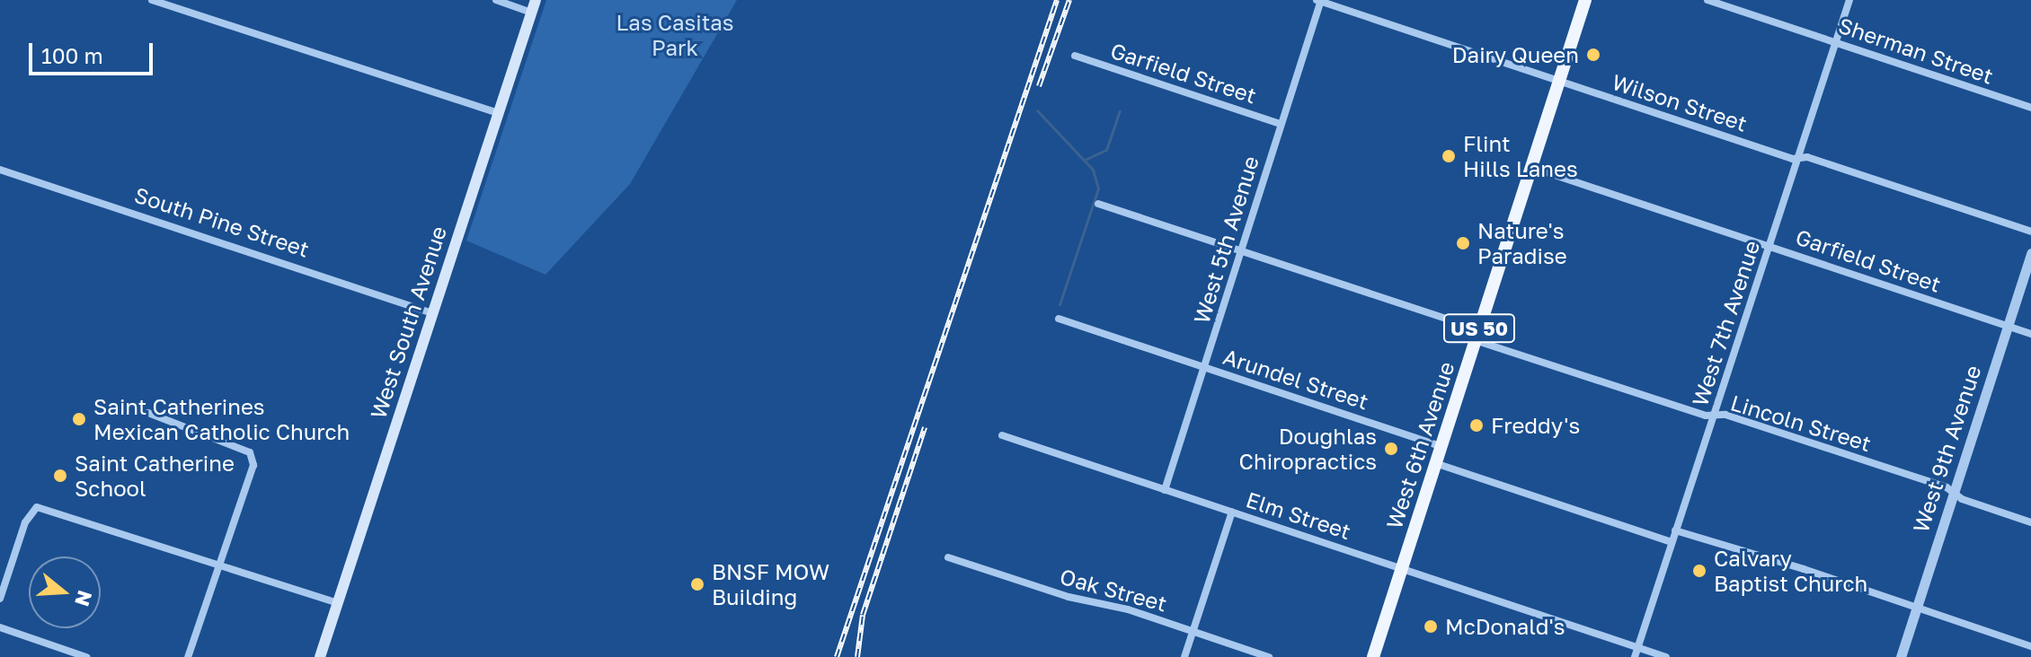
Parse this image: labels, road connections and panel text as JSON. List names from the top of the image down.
{
  "streets": {
    "main road": ["West South Avenue", "US 50", "West 6th Avenue"],
    "street": [
      "Sherman Street",
      "Garfield Street",
      "Wilson Street",
      "South Pine Street",
      "West 5th Avenue",
      "West 7th Avenue",
      "Arundel Street",
      "Lincoln Street",
      "West 9th Avenue",
      "Elm Street",
      "Oak Street"
    ]
  },
  "crossings": [
    ["Sherman Street", "West 7th Avenue"],
    ["Garfield Street", "West 5th Avenue"],
    ["Garfield Street", "West 7th Avenue"],
    ["Garfield Street", "West 6th Avenue"],
    ["Garfield Street", "West 9th Avenue"],
    ["Wilson Street", "West 5th Avenue"],
    ["Wilson Street", "West 7th Avenue"],
    ["Wilson Street", "West 6th Avenue"],
    ["South Pine Street", "West South Avenue"],
    ["West 5th Avenue", "Arundel Street"],
    ["West 5th Avenue", "Lincoln Street"],
    ["West 5th Avenue", "Elm Street"],
    ["West 7th Avenue", "Lincoln Street"],
    ["West 7th Avenue", "Elm Street"],
    ["Arundel Street", "West 6th Avenue"],
    ["Lincoln Street", "West 6th Avenue"],
    ["Lincoln Street", "West 9th Avenue"],
    ["West 6th Avenue", "Elm Street"]
  ],
  "parks": ["Las Casitas Park"],
  "places": [
    "Dairy Queen",
    "Flint Hills Lanes",
    "Nature's Paradise",
    "Saint Catherines Mexican Catholic Church",
    "Freddy's",
    "Doughlas Chiropractics",
    "Saint Catherine School",
    "Calvary Baptist Church",
    "BNSF MOW Building",
    "McDonald's"
  ],
  "scale_bar": "100 m",
  "north": "right"
}
